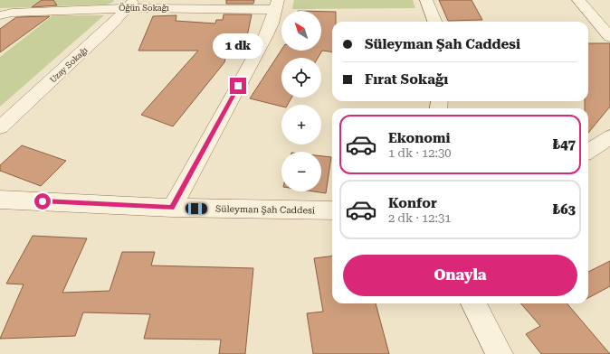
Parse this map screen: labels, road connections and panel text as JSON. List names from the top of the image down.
{
  "streets": {
    "street": ["Öğün Sokağı", "Uzay Sokağı", "Süleyman Şah Caddesi"]
  },
  "crossings": [
    ["Öğün Sokağı", "Uzay Sokağı"]
  ],
  "north": "top left",
  "page": {
    "map_buttons": ["+", "−"],
    "banner": ["Süleyman Şah Caddesi", "Fırat Sokağı"],
    "bubble": "1 dk",
    "list": [
      {
        "name": "Ekonomi",
        "note": "1 dk · 12:30",
        "value": "₺47"
      },
      {
        "name": "Konfor",
        "note": "2 dk · 12:31",
        "value": "₺63"
      }
    ],
    "buttons": "Onayla"
  }
}
